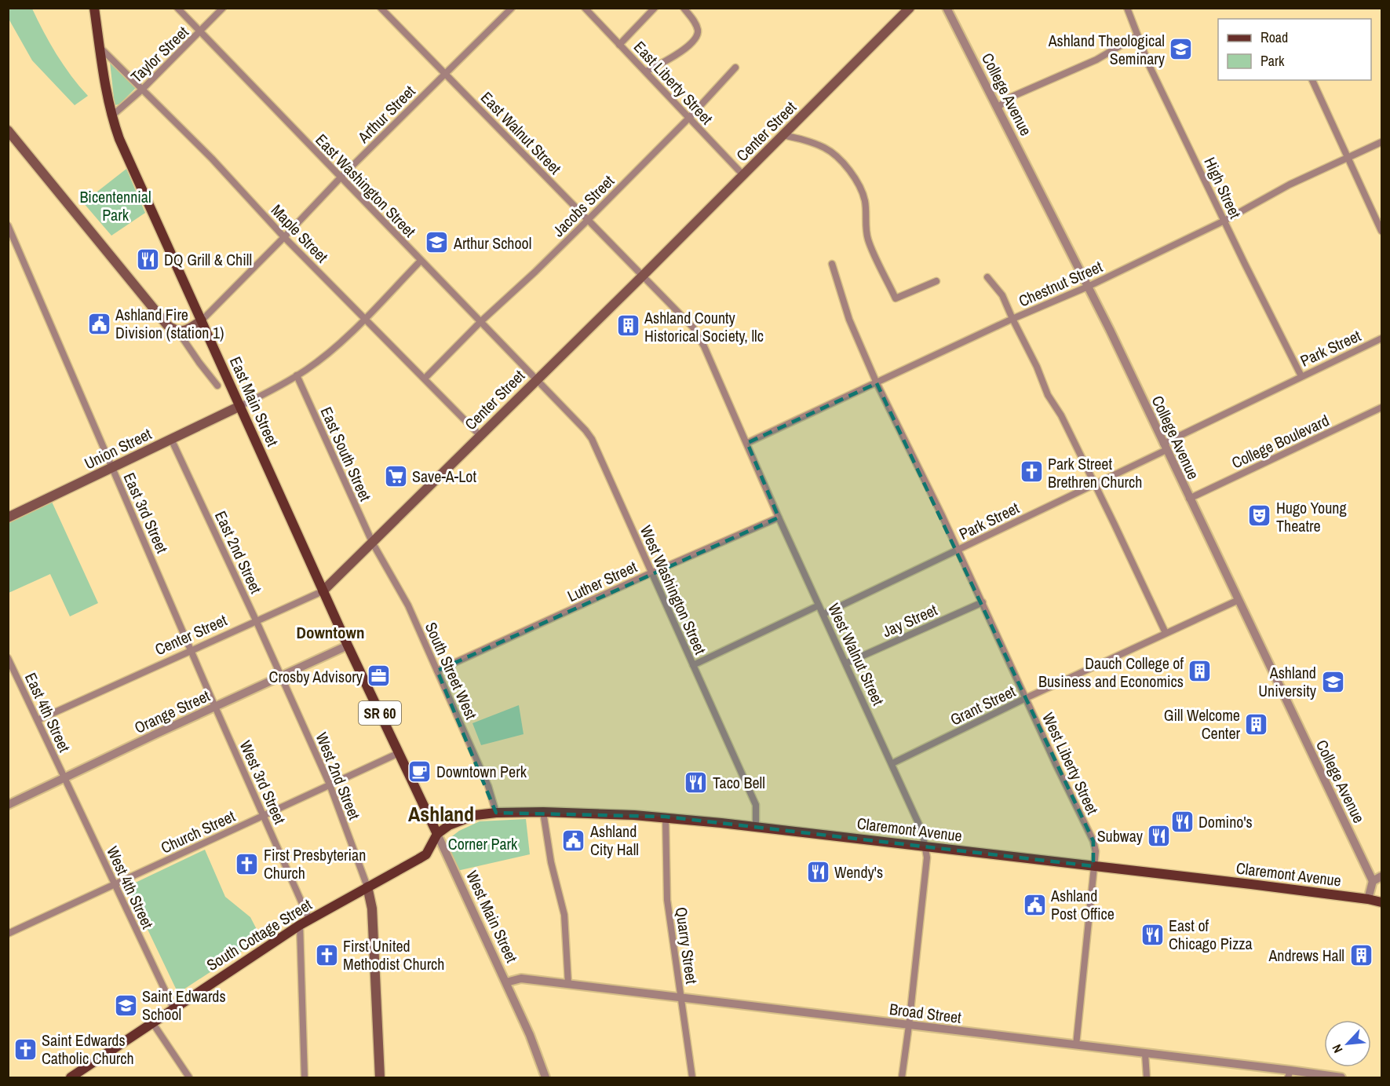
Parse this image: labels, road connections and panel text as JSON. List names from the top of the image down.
{
  "streets": {
    "main road": [
      "Center Street",
      "East Main Street",
      "Union Street",
      "SR 60",
      "Claremont Avenue",
      "West Main Street",
      "South Cottage Street"
    ],
    "street": [
      "Taylor Street",
      "East Liberty Street",
      "College Avenue",
      "Arthur Street",
      "East Walnut Street",
      "East Washington Street",
      "High Street",
      "Jacobs Street",
      "Maple Street",
      "Chestnut Street",
      "Park Street",
      "College Boulevard",
      "East South Street",
      "East 3rd Street",
      "East 2nd Street",
      "Luther Street",
      "West Washington Street",
      "Jay Street",
      "West Walnut Street",
      "South Street West",
      "Grant Street",
      "Orange Street",
      "East 4th Street",
      "West Liberty Street",
      "West 2nd Street",
      "West 3rd Street",
      "Church Street",
      "West 4th Street",
      "Quarry Street",
      "Broad Street"
    ]
  },
  "crossings": [
    ["Taylor Street", "East Washington Street"],
    ["Taylor Street", "Maple Street"],
    ["Taylor Street", "East Main Street"],
    ["East Liberty Street", "Center Street"],
    ["East Liberty Street", "Jacobs Street"],
    ["College Avenue", "Chestnut Street"],
    ["College Avenue", "Park Street"],
    ["College Avenue", "College Boulevard"],
    ["College Avenue", "Grant Street"],
    ["Arthur Street", "East Walnut Street"],
    ["Arthur Street", "East Washington Street"],
    ["Arthur Street", "Maple Street"],
    ["Arthur Street", "East Main Street"],
    ["Center Street", "East Walnut Street"],
    ["Center Street", "East Washington Street"],
    ["Center Street", "Maple Street"],
    ["Center Street", "East Main Street"],
    ["Center Street", "East South Street"],
    ["Center Street", "East 3rd Street"],
    ["Center Street", "East 2nd Street"],
    ["Center Street", "West Washington Street"],
    ["Center Street", "West Walnut Street"],
    ["Center Street", "South Street West"],
    ["Center Street", "East 4th Street"],
    ["Center Street", "West Main Street"],
    ["East Walnut Street", "Jacobs Street"],
    ["East Walnut Street", "West Walnut Street"],
    ["East Washington Street", "Jacobs Street"],
    ["East Washington Street", "West Washington Street"],
    ["High Street", "Chestnut Street"],
    ["High Street", "Park Street"],
    ["Jacobs Street", "Maple Street"],
    ["Maple Street", "East Main Street"],
    ["Chestnut Street", "West Walnut Street"],
    ["Chestnut Street", "West Liberty Street"],
    ["Park Street", "West Walnut Street"],
    ["Park Street", "West Liberty Street"],
    ["East Main Street", "Union Street"],
    ["East Main Street", "West Main Street"],
    ["Union Street", "East 3rd Street"],
    ["Union Street", "East 2nd Street"],
    ["East South Street", "South Street West"],
    ["East 3rd Street", "Orange Street"],
    ["East 3rd Street", "West 3rd Street"],
    ["East 2nd Street", "Orange Street"],
    ["East 2nd Street", "West 2nd Street"],
    ["Luther Street", "West Washington Street"],
    ["Luther Street", "West Walnut Street"],
    ["Luther Street", "South Street West"],
    ["West Washington Street", "Claremont Avenue"],
    ["Jay Street", "West Walnut Street"],
    ["Jay Street", "West Liberty Street"],
    ["West Walnut Street", "Grant Street"],
    ["West Walnut Street", "Claremont Avenue"],
    ["West Walnut Street", "Broad Street"],
    ["South Street West", "Claremont Avenue"],
    ["Grant Street", "West Liberty Street"],
    ["Orange Street", "East 4th Street"],
    ["Orange Street", "West 2nd Street"],
    ["Orange Street", "West 3rd Street"],
    ["Orange Street", "West 4th Street"],
    ["Orange Street", "West Main Street"],
    ["East 4th Street", "West 4th Street"],
    ["West Liberty Street", "Claremont Avenue"],
    ["West Liberty Street", "Broad Street"],
    ["West 2nd Street", "Church Street"],
    ["West 2nd Street", "South Cottage Street"],
    ["West 3rd Street", "Church Street"],
    ["West 3rd Street", "South Cottage Street"],
    ["Claremont Avenue", "West Main Street"],
    ["Claremont Avenue", "South Cottage Street"],
    ["Claremont Avenue", "Quarry Street"],
    ["Church Street", "West 4th Street"],
    ["Church Street", "West Main Street"],
    ["West 4th Street", "South Cottage Street"],
    ["West Main Street", "South Cottage Street"],
    ["West Main Street", "Broad Street"],
    ["Quarry Street", "Broad Street"]
  ],
  "districts": ["Downtown", "Ashland"],
  "parks": ["Bicentennial Park", "Corner Park"],
  "places": {
    "school or university": [
      "Ashland Theological Seminary",
      "Arthur School",
      "Ashland University",
      "Saint Edwards School"
    ],
    "restaurant": [
      "DQ Grill & Chill",
      "Taco Bell",
      "Domino's",
      "Subway",
      "Wendy's",
      "East of Chicago Pizza"
    ],
    "public building": ["Ashland Fire Division (station 1)", "Ashland City Hall", "Ashland Post Office"],
    "building": [
      "Ashland County Historical Society, llc",
      "Dauch College of Business and Economics",
      "Gill Welcome Center",
      "Andrews Hall"
    ],
    "church": [
      "Park Street Brethren Church",
      "First Presbyterian Church",
      "First United Methodist Church",
      "Saint Edwards Catholic Church"
    ],
    "supermarket": ["Save-A-Lot"],
    "theatre": ["Hugo Young Theatre"],
    "office": ["Crosby Advisory"],
    "cafe": ["Downtown Perk"]
  },
  "legend": ["Road", "Park"],
  "north": "bottom left"
}
